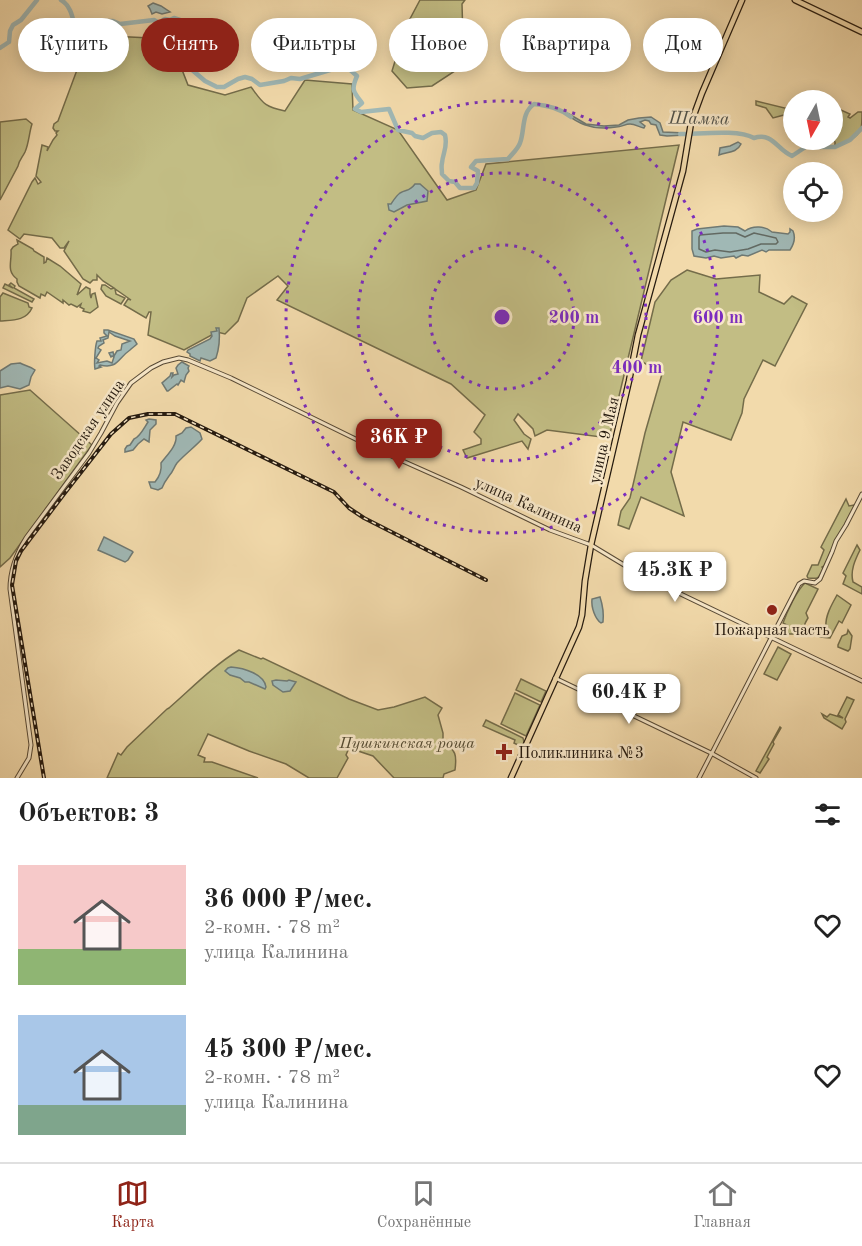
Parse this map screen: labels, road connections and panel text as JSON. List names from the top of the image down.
{
  "streets": {
    "main road": ["улица 9 Мая"],
    "street": ["Заводская улица", "улица Калинина"]
  },
  "crossings": [
    ["Заводская улица", "улица Калинина"],
    ["улица 9 Мая", "улица Калинина"]
  ],
  "water": ["Шамка"],
  "parks": ["Пушкинская роща"],
  "places": {
    "other": ["Пожарная часть"],
    "health": ["Поликлиника №3"]
  },
  "north": "bottom",
  "page": {
    "chip": [
      "Купить",
      "Снять",
      "Фильтры",
      "Новое",
      "Квартира",
      "Дом"
    ],
    "price": ["36K ₽", "45.3K ₽", "60.4K ₽"],
    "heading": "Объектов: 3",
    "list": [
      {
        "name": "36 000 ₽/мес.",
        "note": "2-комн. · 78 m² · улица Калинина"
      },
      {
        "name": "45 300 ₽/мес.",
        "note": "2-комн. · 78 m² · улица Калинина"
      }
    ],
    "tabs": ["Карта", "Сохранённые", "Главная"]
  },
  "rings": ["200 m", "600 m", "400 m"]
}
